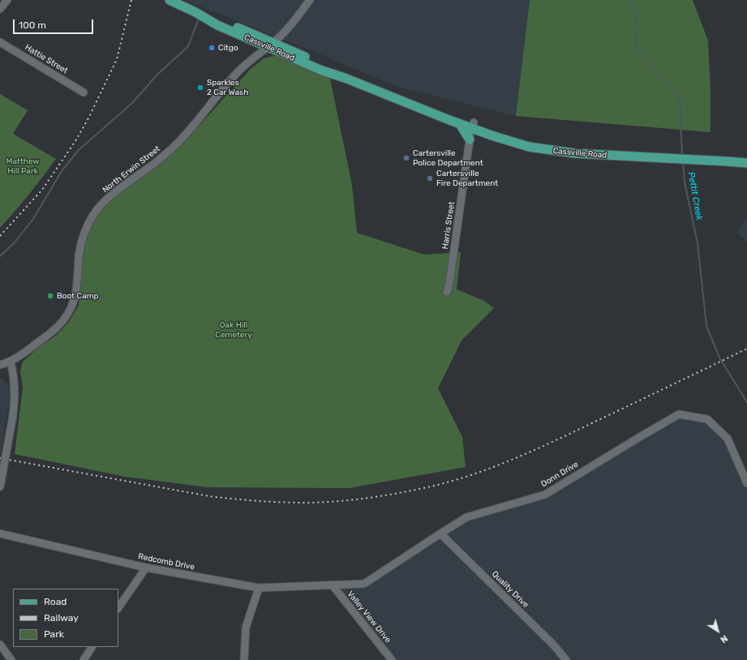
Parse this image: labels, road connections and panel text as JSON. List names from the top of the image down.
{
  "streets": {
    "main road": ["Cassville Road"],
    "street": [
      "Hattie Street",
      "North Erwin Street",
      "Harris Street",
      "Donn Drive",
      "Redcomb Drive",
      "Quality Drive",
      "Valley View Drive"
    ]
  },
  "crossings": [
    ["Cassville Road", "North Erwin Street"],
    ["Cassville Road", "Harris Street"],
    ["Donn Drive", "Redcomb Drive"],
    ["Donn Drive", "Quality Drive"],
    ["Donn Drive", "Valley View Drive"],
    ["Redcomb Drive", "Valley View Drive"]
  ],
  "water": ["Pettit Creek"],
  "parks": ["Matthew Hill Park", "Oak Hill Cemetery"],
  "places": [
    "Citgo",
    "Sparkles 2 Car Wash",
    "Cartersville Police Department",
    "Cartersville Fire Department",
    "Boot Camp"
  ],
  "legend": ["Road", "Railway", "Park"],
  "scale_bar": "100 m",
  "north": "bottom right"
}
